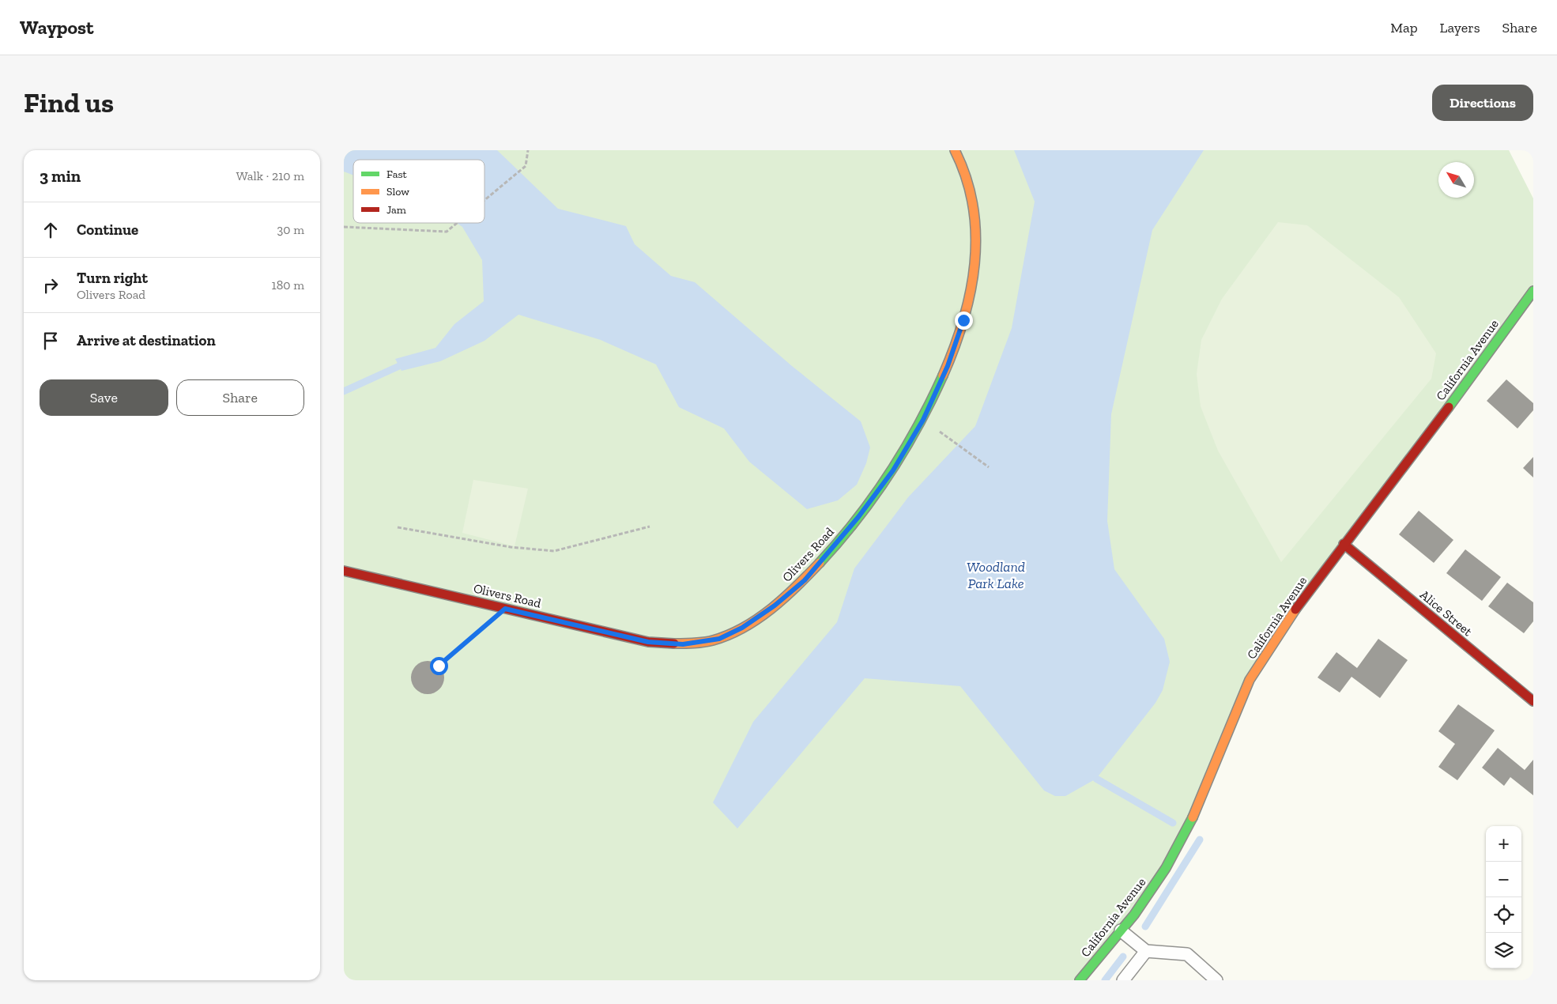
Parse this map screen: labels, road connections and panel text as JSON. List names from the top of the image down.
{
  "streets": {
    "street": ["California Avenue", "Olivers Road", "Alice Street"]
  },
  "crossings": [
    ["California Avenue", "Alice Street"]
  ],
  "water": ["Woodland Park Lake"],
  "legend": ["Fast", "Slow", "Jam"],
  "north": "top left",
  "page": {
    "header": "Waypost",
    "nav": ["Map", "Layers", "Share"],
    "buttons": [
      "Directions",
      ["Save", "Share"]
    ],
    "title": "Find us",
    "heading": ["3 min", "Walk · 210 m"],
    "list": [
      ["Continue", "30 m"],
      ["Turn right", "Olivers Road", "180 m"],
      "Arrive at destination"
    ],
    "map_buttons": ["+", "−"]
  }
}
